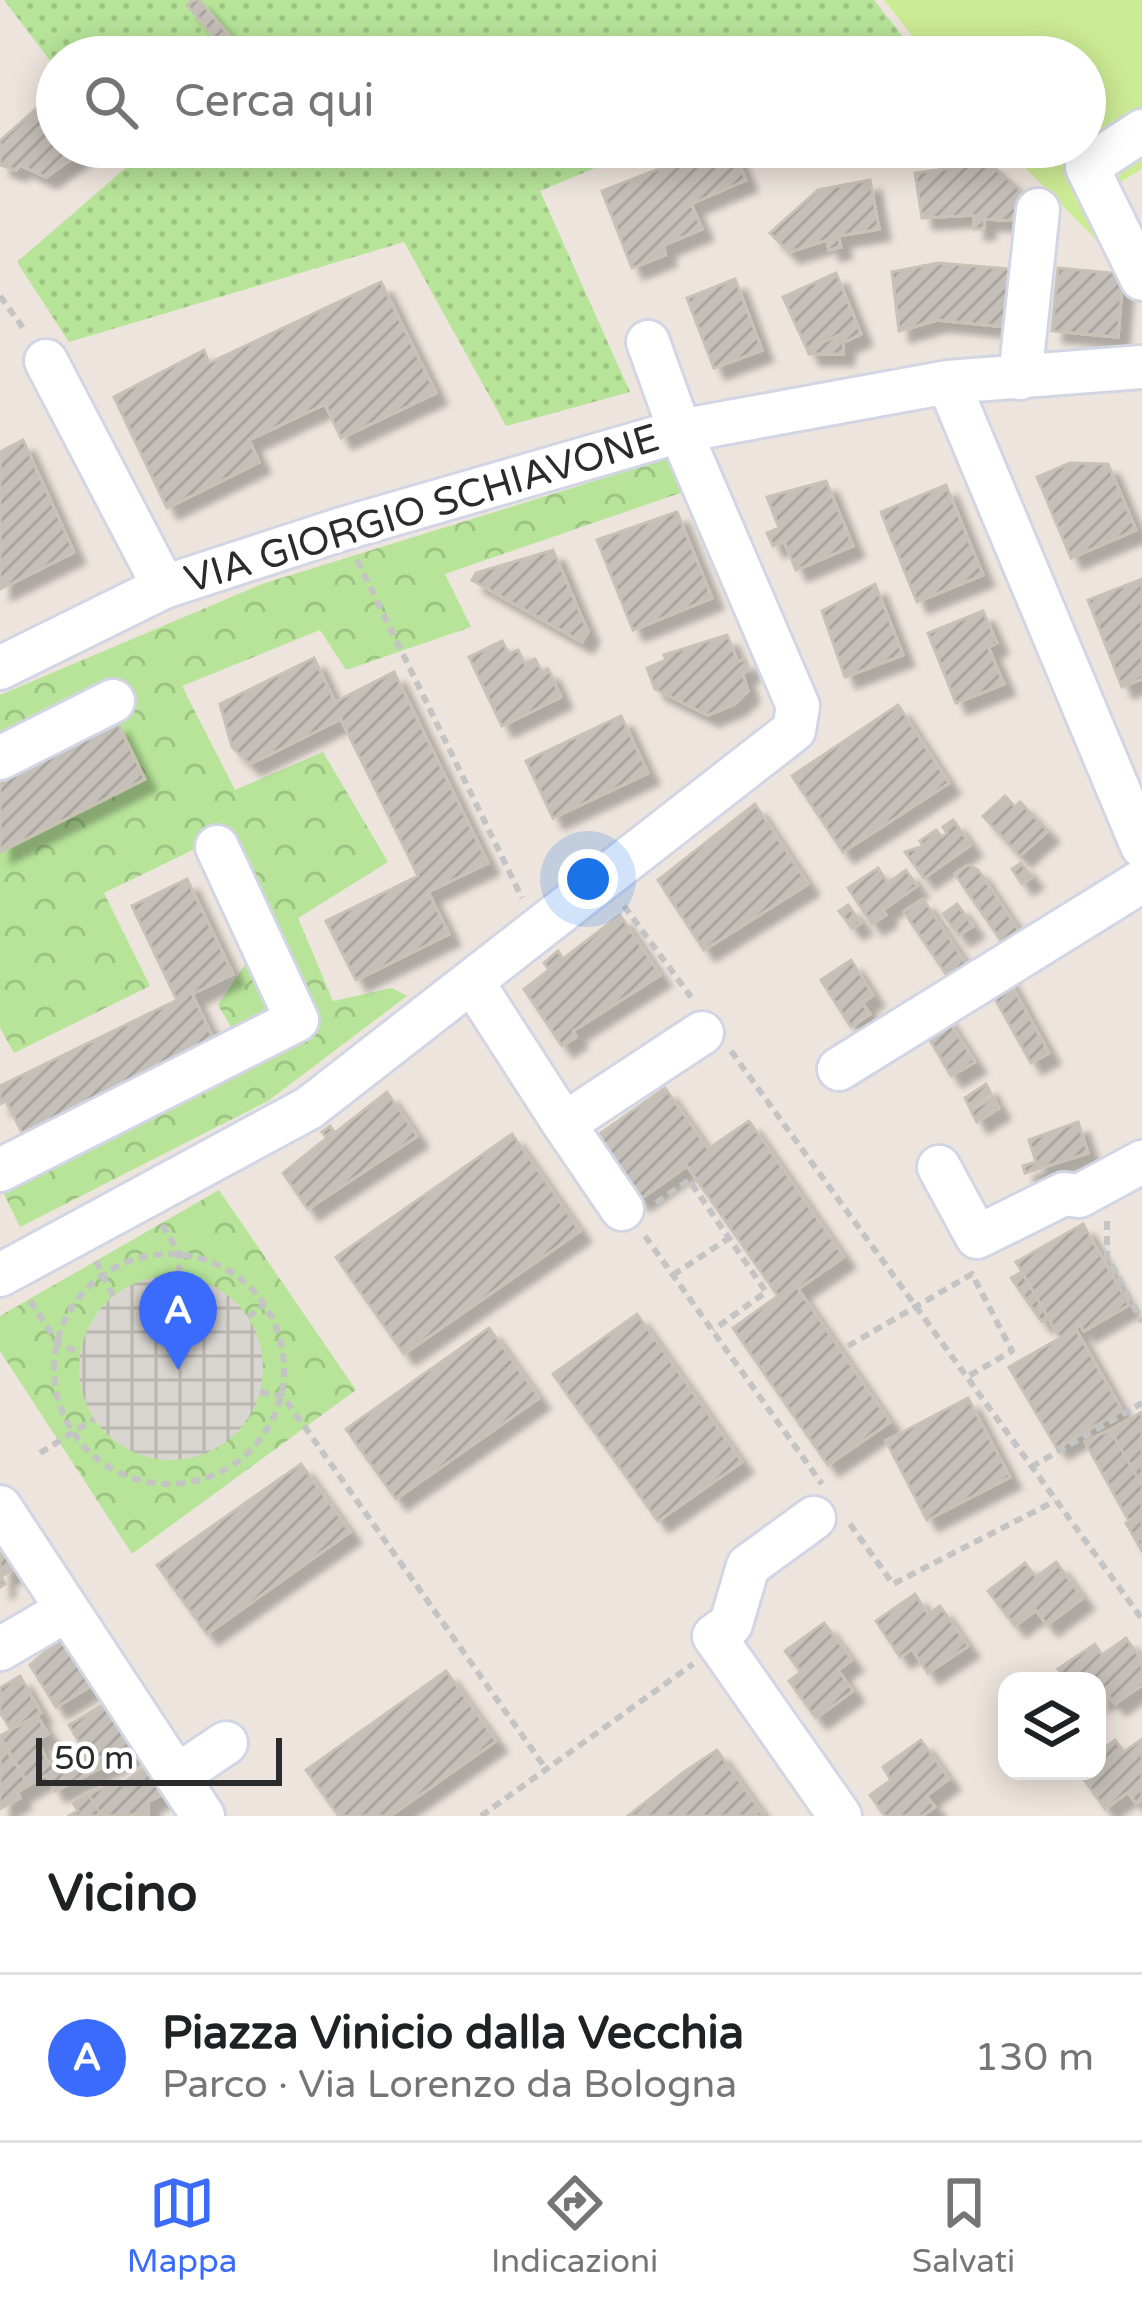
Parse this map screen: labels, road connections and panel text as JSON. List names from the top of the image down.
{
  "streets": {
    "street": ["VIA GIORGIO SCHIAVONE"]
  },
  "scale_bar": "50 m",
  "page": {
    "search": "Cerca qui",
    "pins": "A",
    "scale": "50 m",
    "heading": "Vicino",
    "list": [
      {
        "mark": "A",
        "name": "Piazza Vinicio dalla Vecchia",
        "note": "Parco · Via Lorenzo da Bologna",
        "value": "130 m"
      }
    ],
    "nav": ["Mappa", "Indicazioni", "Salvati"]
  }
}
